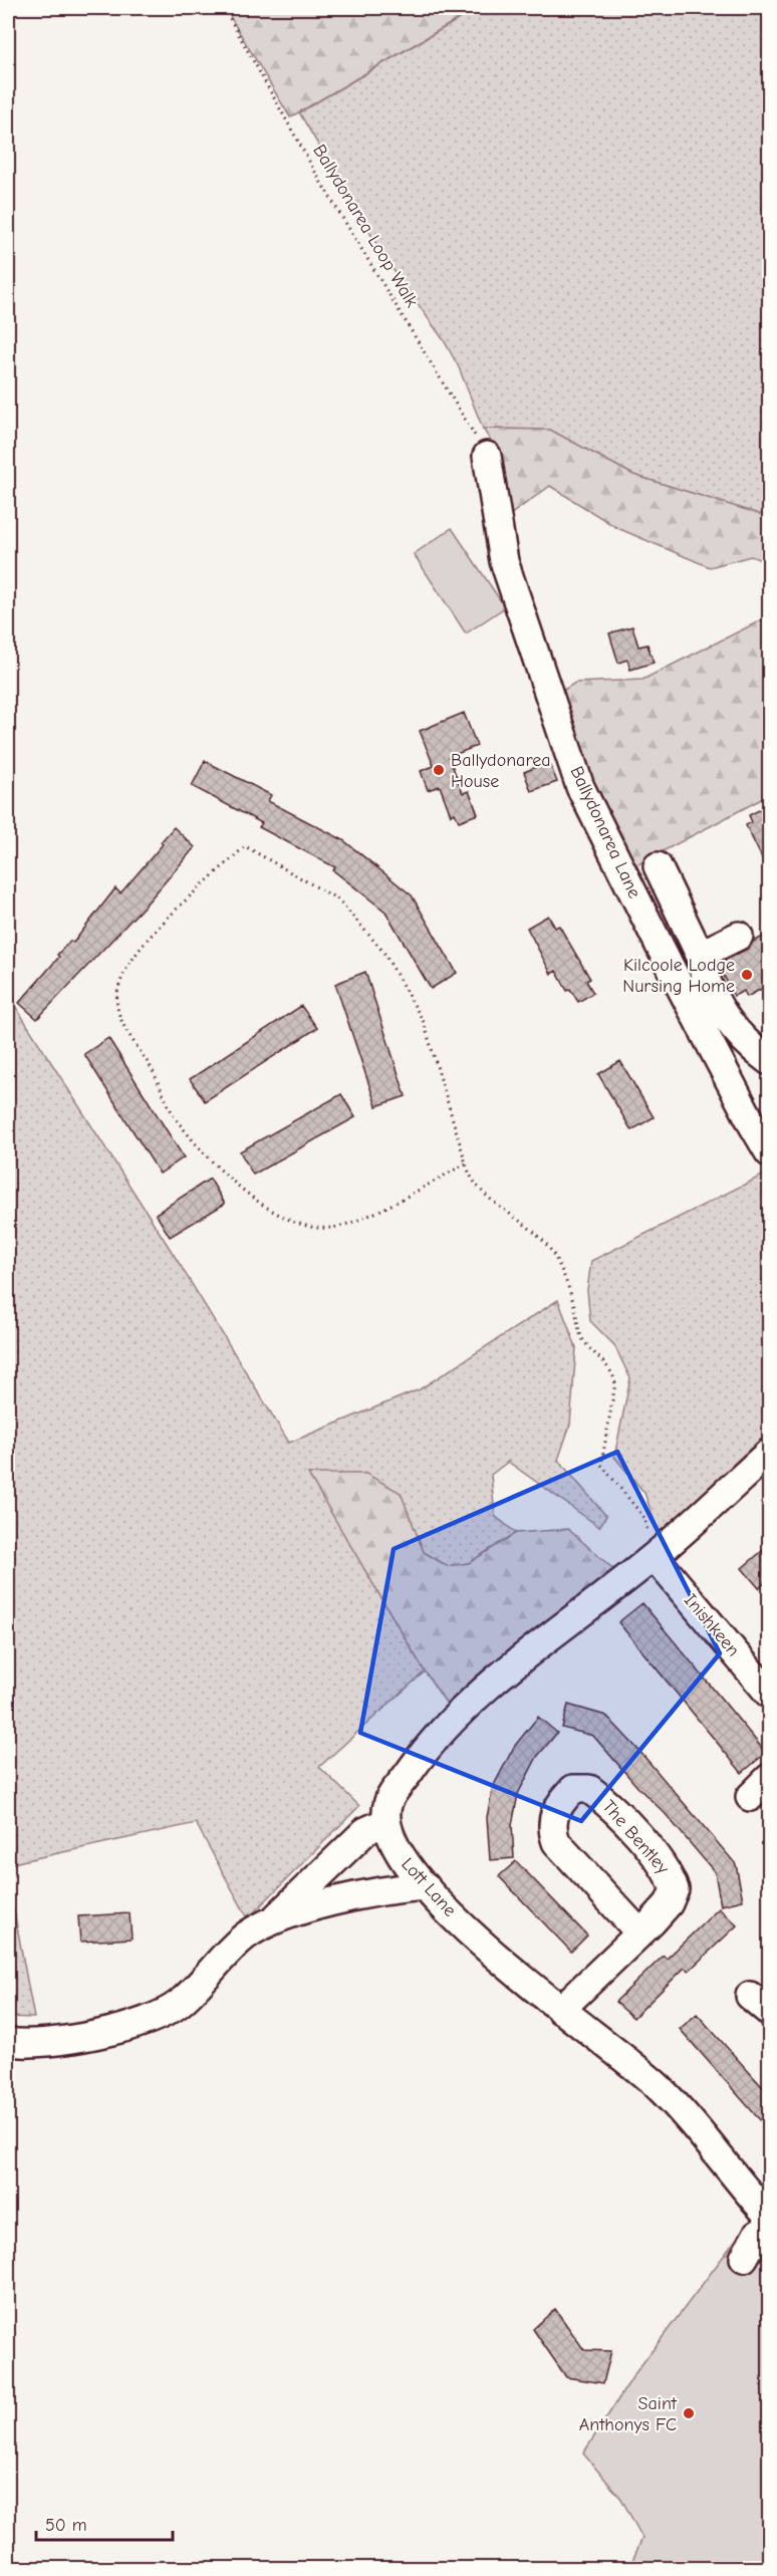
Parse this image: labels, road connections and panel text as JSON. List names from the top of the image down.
{
  "streets": {
    "street": [
      "Ballydonarea Lane",
      "Inishkeen",
      "The Bentley",
      "Lott Lane"
    ],
    "path": ["Ballydonarea Loop Walk"]
  },
  "crossings": [
    ["Ballydonarea Loop Walk", "Ballydonarea Lane"],
    ["The Bentley", "Lott Lane"]
  ],
  "places": ["Ballydonarea House", "Kilcoole Lodge Nursing Home", "Saint Anthonys FC"],
  "scale_bar": "50 m"
}
